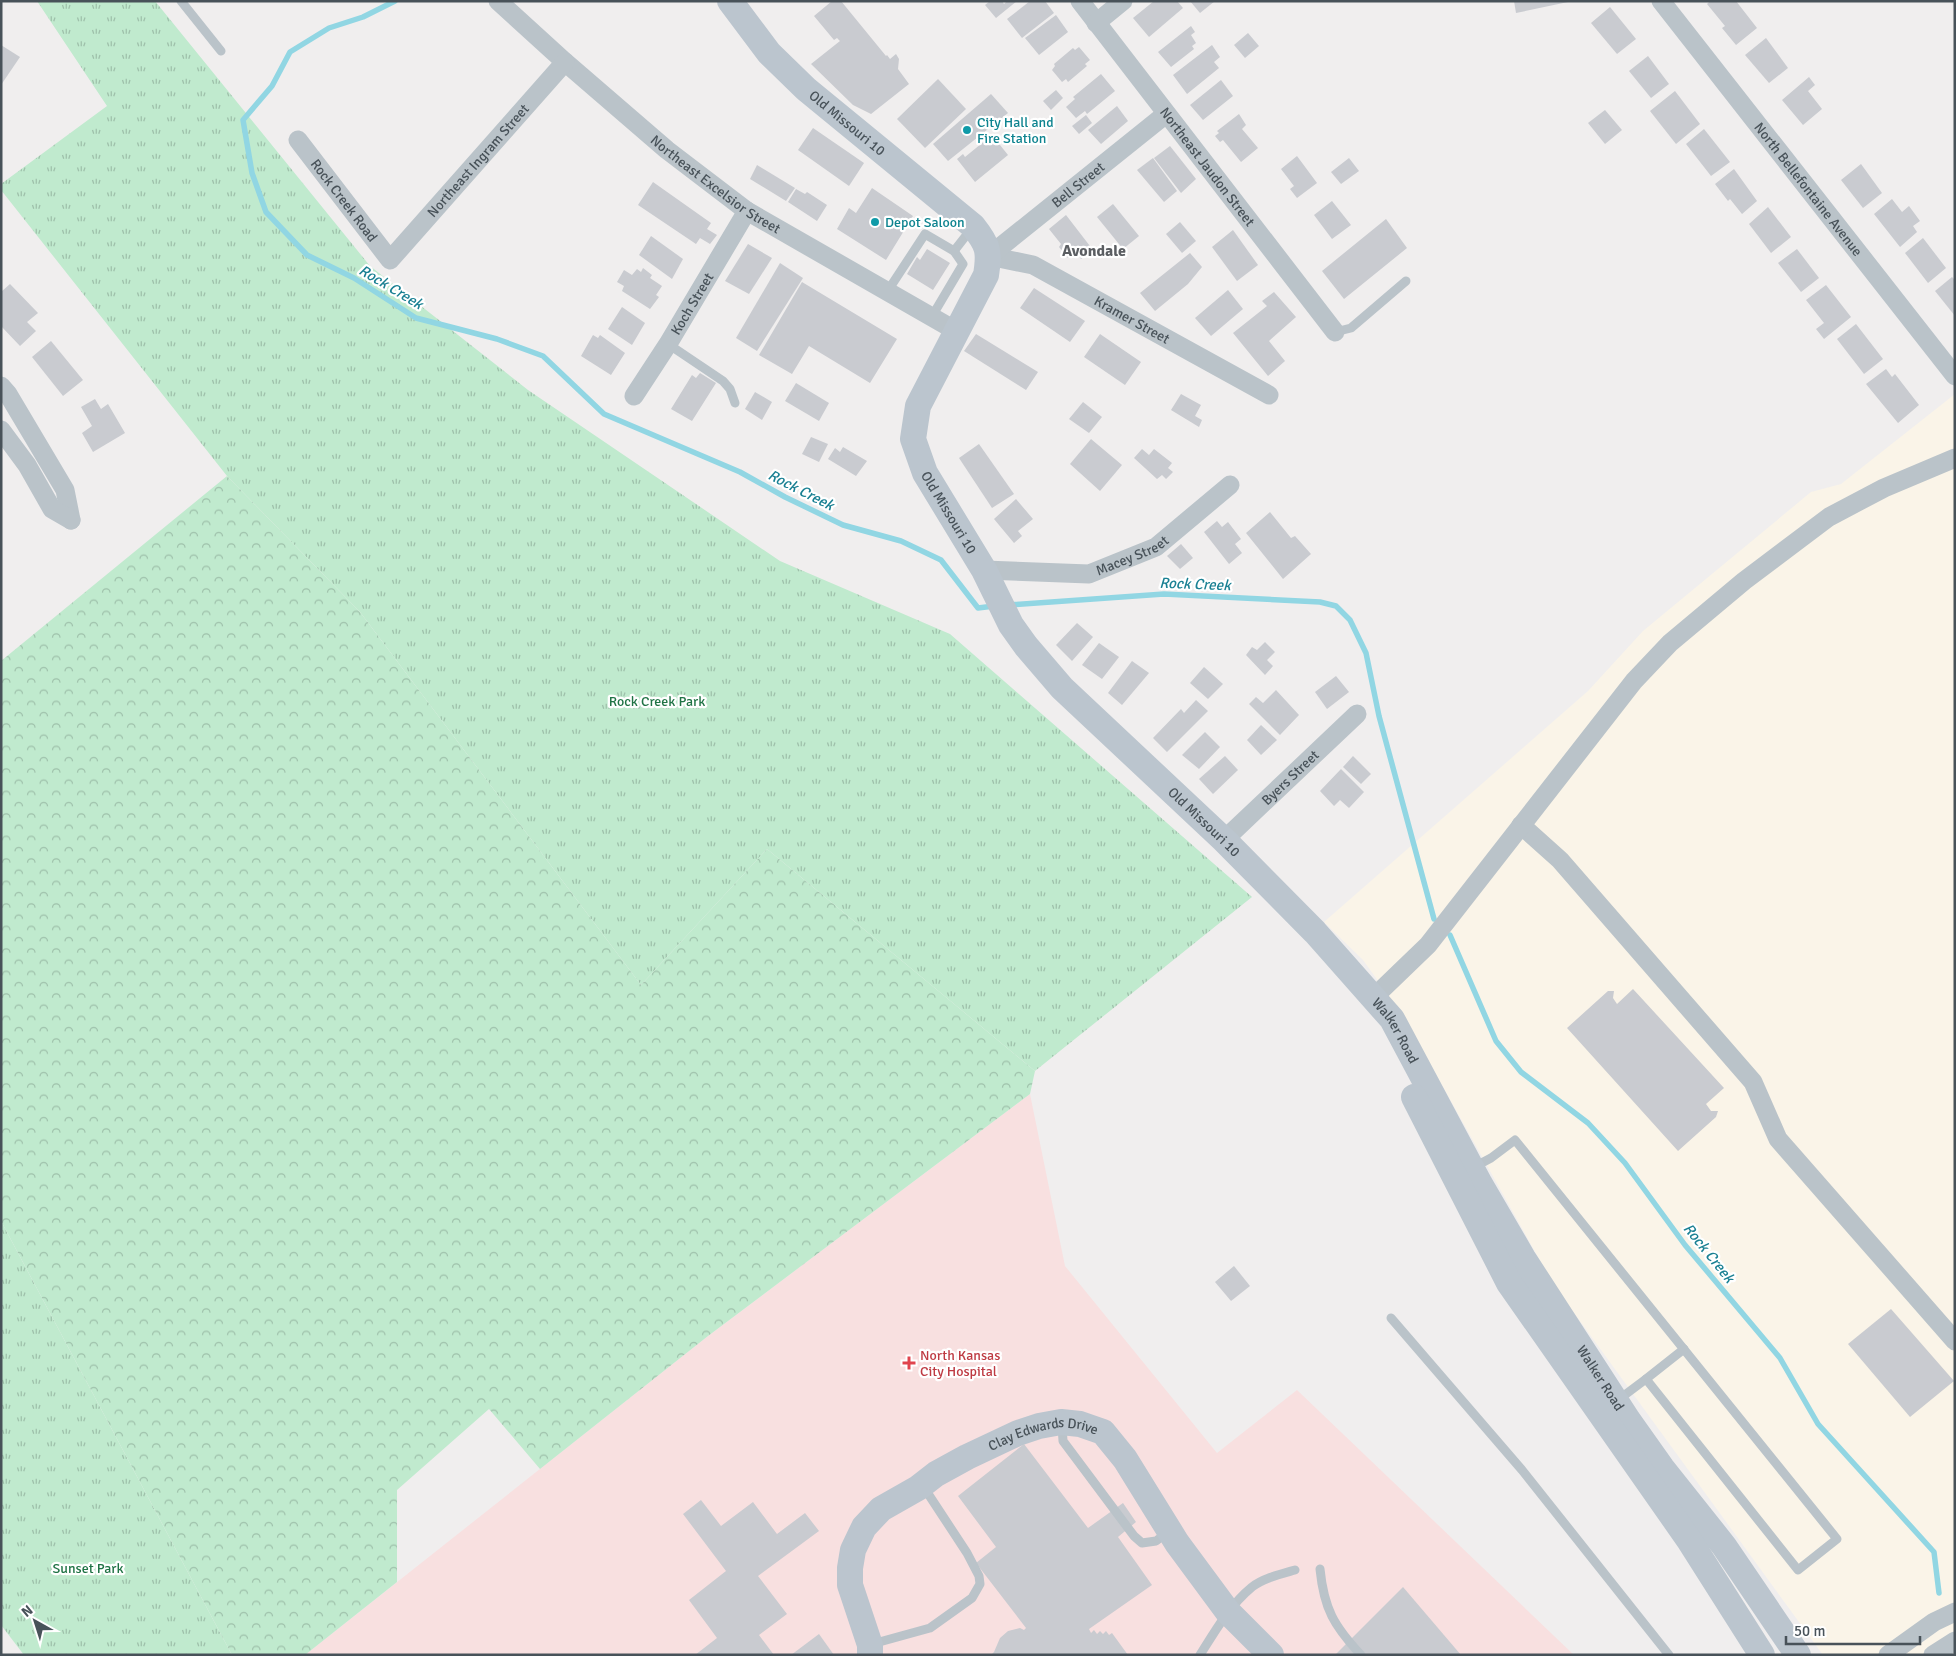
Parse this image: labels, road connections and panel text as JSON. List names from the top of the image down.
{
  "streets": {
    "street": [
      "Old Missouri 10",
      "Northeast Ingram Street",
      "Northeast Jaudon Street",
      "Northeast Excelsior Street",
      "Bell Street",
      "North Bellefontaine Avenue",
      "Rock Creek Road",
      "Koch Street",
      "Kramer Street",
      "Macey Street",
      "Byers Street",
      "Walker Road",
      "Clay Edwards Drive"
    ]
  },
  "crossings": [
    ["Old Missouri 10", "Northeast Excelsior Street"],
    ["Old Missouri 10", "Bell Street"],
    ["Old Missouri 10", "Kramer Street"],
    ["Old Missouri 10", "Macey Street"],
    ["Old Missouri 10", "Byers Street"],
    ["Old Missouri 10", "Walker Road"],
    ["Northeast Ingram Street", "Northeast Excelsior Street"],
    ["Northeast Ingram Street", "Rock Creek Road"],
    ["Northeast Jaudon Street", "Bell Street"],
    ["Northeast Excelsior Street", "Koch Street"],
    ["Bell Street", "Kramer Street"]
  ],
  "districts": ["Avondale"],
  "water": ["Rock Creek"],
  "parks": ["Rock Creek Park", "Sunset Park"],
  "places": {
    "other": ["City Hall and Fire Station", "Depot Saloon"],
    "health": ["North Kansas City Hospital"]
  },
  "scale_bar": "50 m",
  "north": "top left"
}
